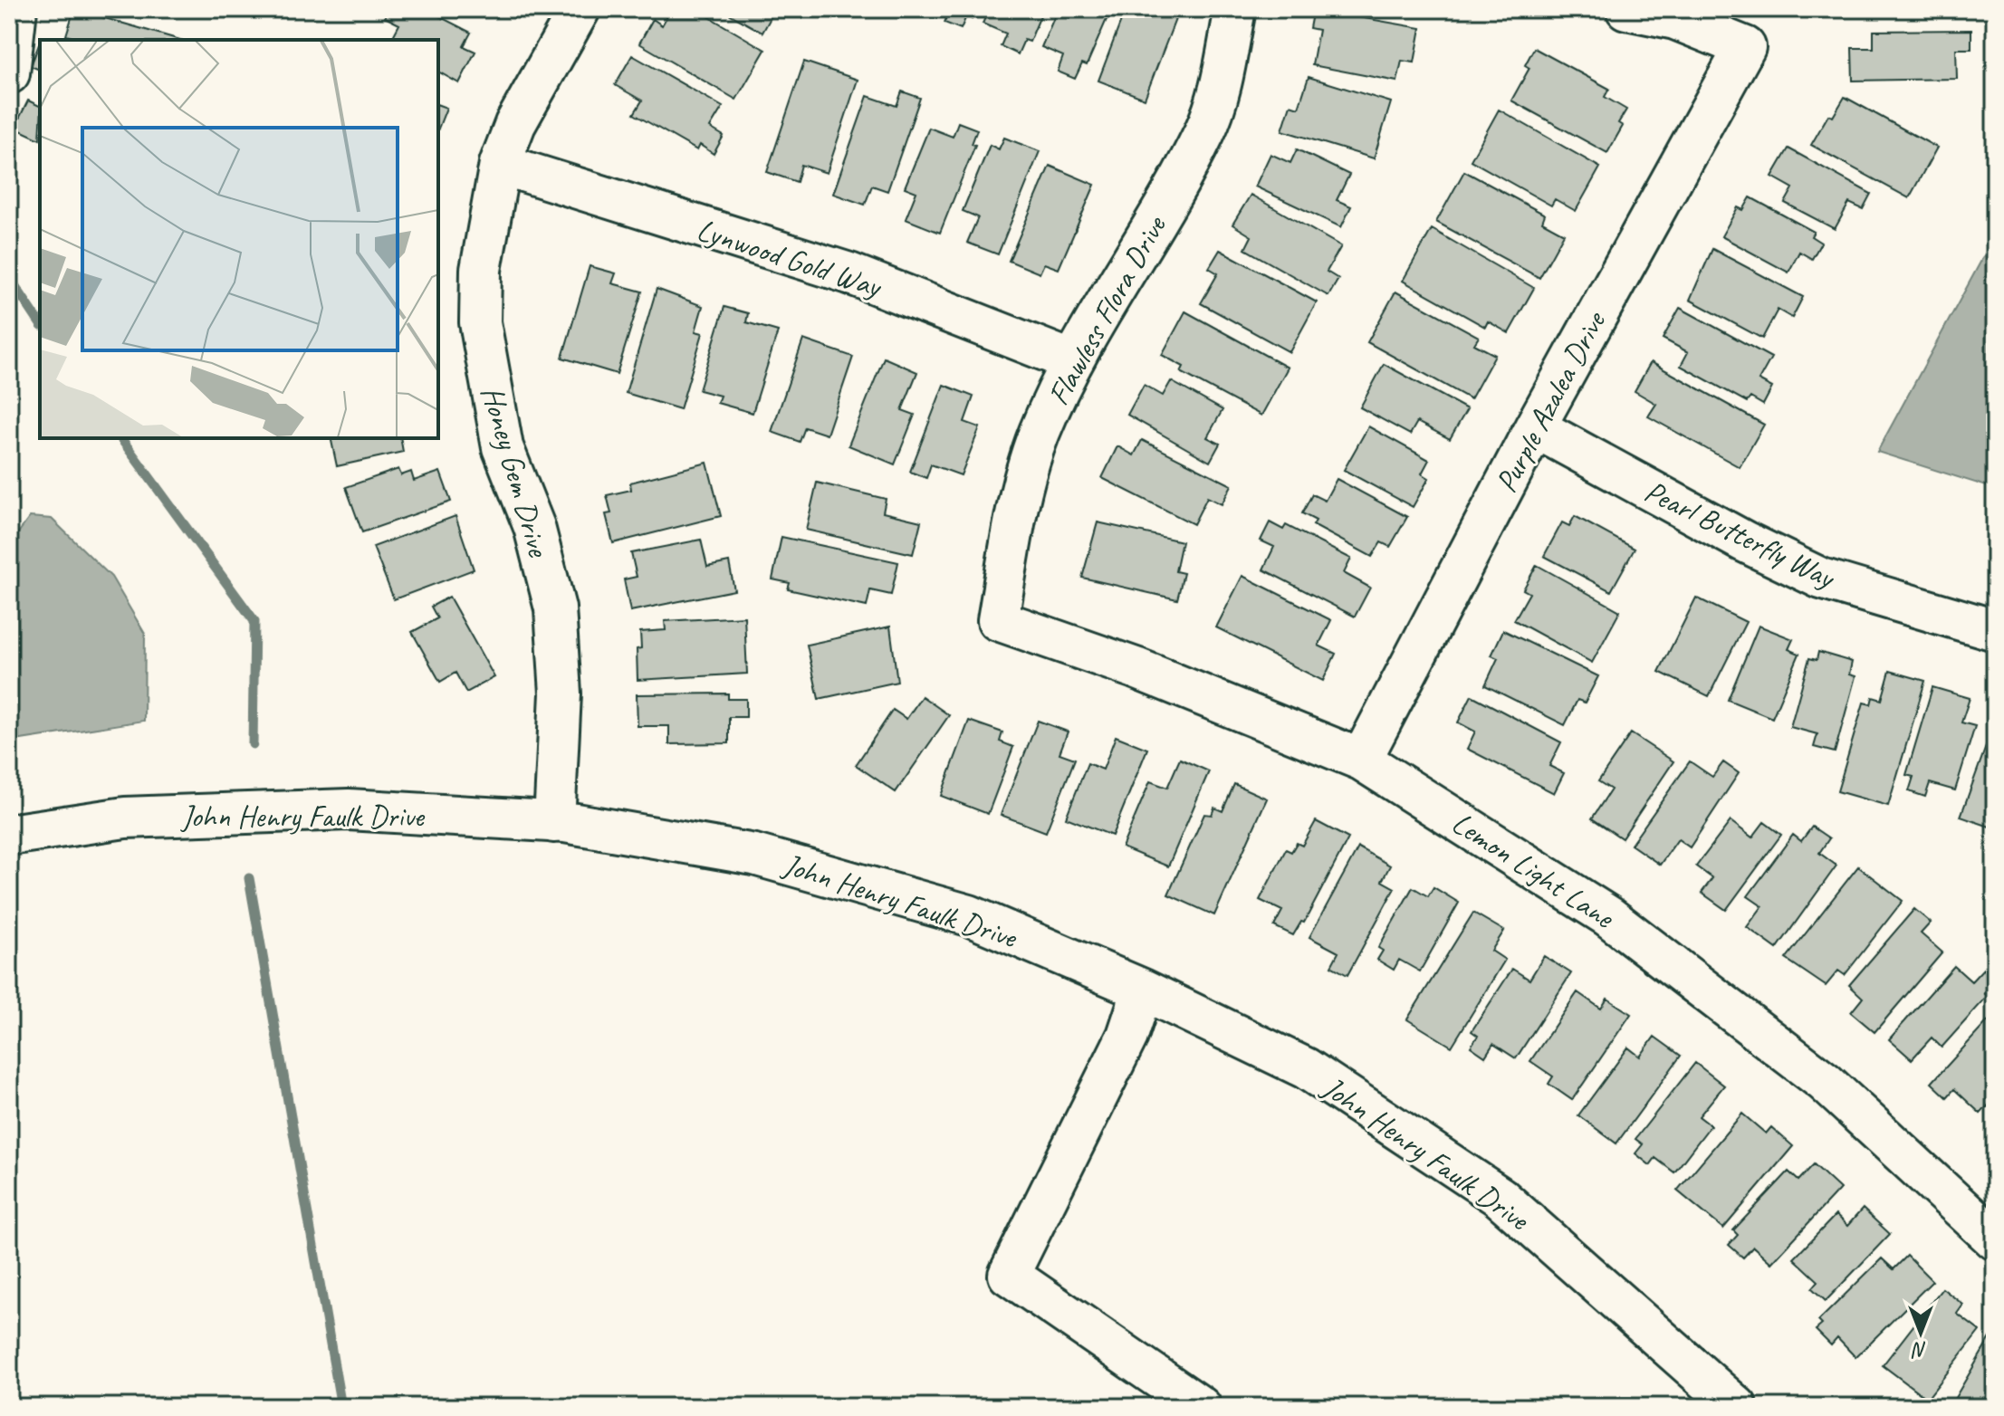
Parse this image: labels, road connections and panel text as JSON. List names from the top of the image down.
{
  "streets": {
    "street": [
      "Lynwood Gold Way",
      "Flawless Flora Drive",
      "Purple Azalea Drive",
      "Honey Gem Drive",
      "Pearl Butterfly Way",
      "John Henry Faulk Drive",
      "Lemon Light Lane"
    ]
  },
  "crossings": [
    ["Lynwood Gold Way", "Flawless Flora Drive"],
    ["Lynwood Gold Way", "Honey Gem Drive"],
    ["Flawless Flora Drive", "Lemon Light Lane"],
    ["Purple Azalea Drive", "Pearl Butterfly Way"],
    ["Purple Azalea Drive", "Lemon Light Lane"],
    ["Honey Gem Drive", "John Henry Faulk Drive"]
  ],
  "north": "bottom"
}
